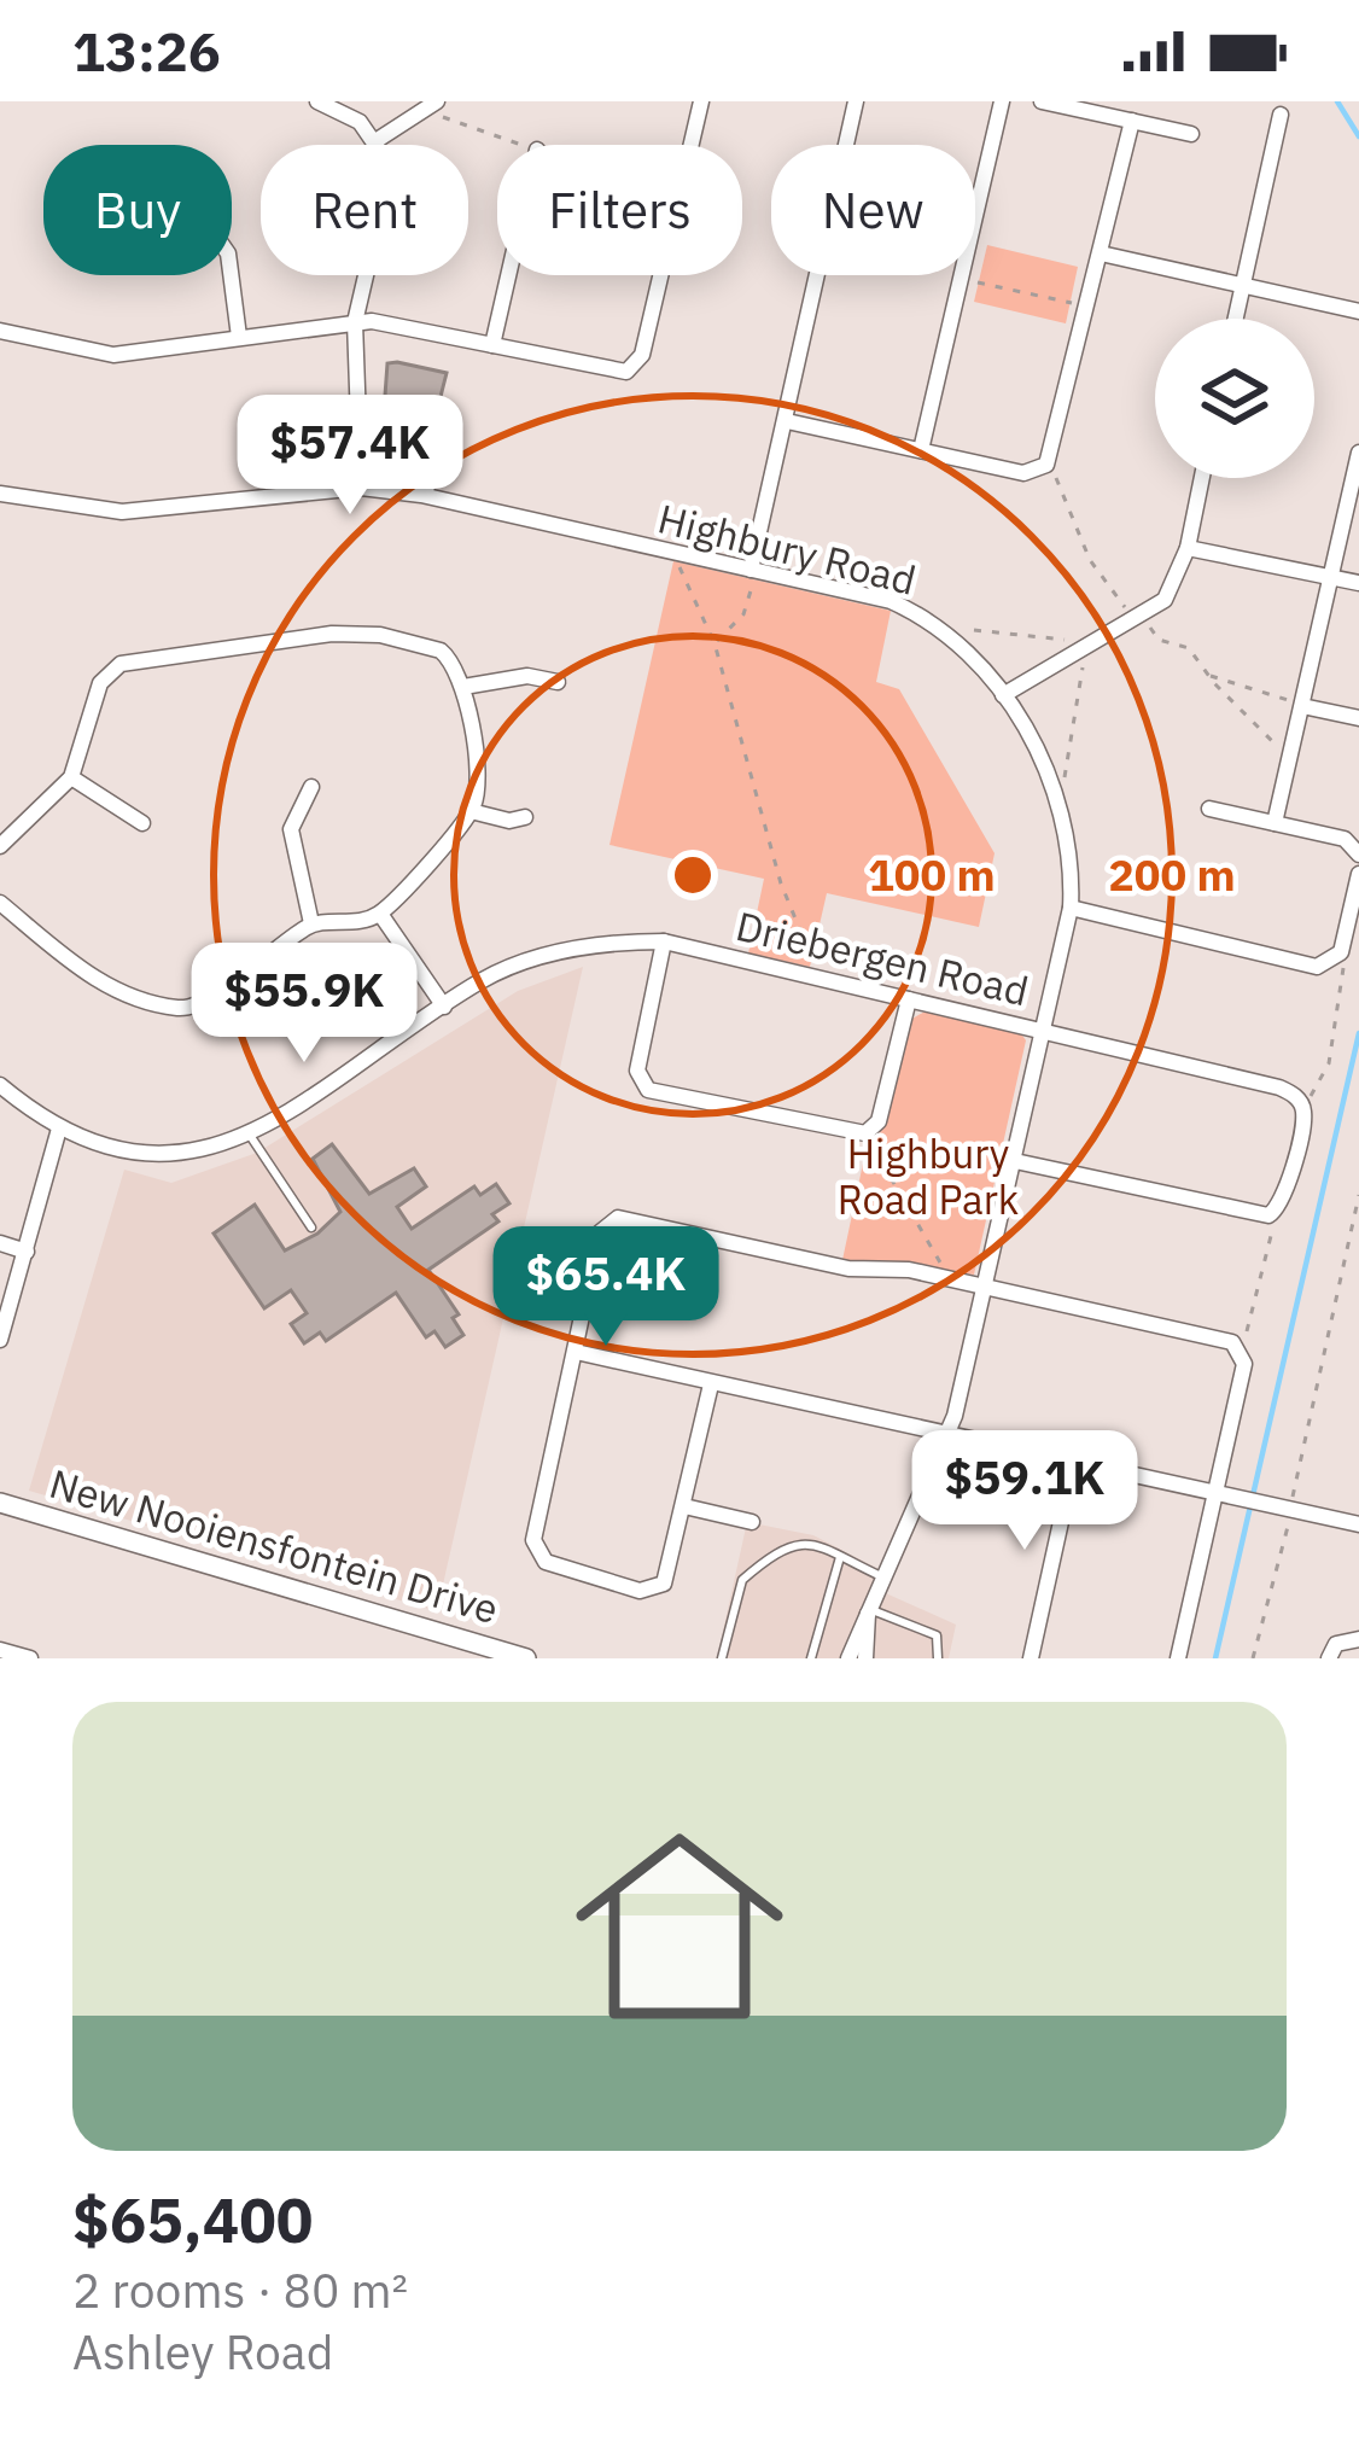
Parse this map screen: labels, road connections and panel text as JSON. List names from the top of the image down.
{
  "streets": {
    "street": ["Highbury Road", "Driebergen Road", "New Nooiensfontein Drive"]
  },
  "crossings": [
    ["Highbury Road", "Driebergen Road"]
  ],
  "parks": ["Highbury Road Park"],
  "page": {
    "status": "13:26",
    "chip": [
      "Buy",
      "Rent",
      "Filters",
      "New"
    ],
    "price": [
      "$57.4K",
      "$55.9K",
      "$65.4K",
      "$59.1K"
    ],
    "list": [
      {
        "name": "$65,400",
        "note": "2 rooms · 80 m² · Ashley Road"
      }
    ]
  },
  "rings": ["100 m", "200 m"]
}
